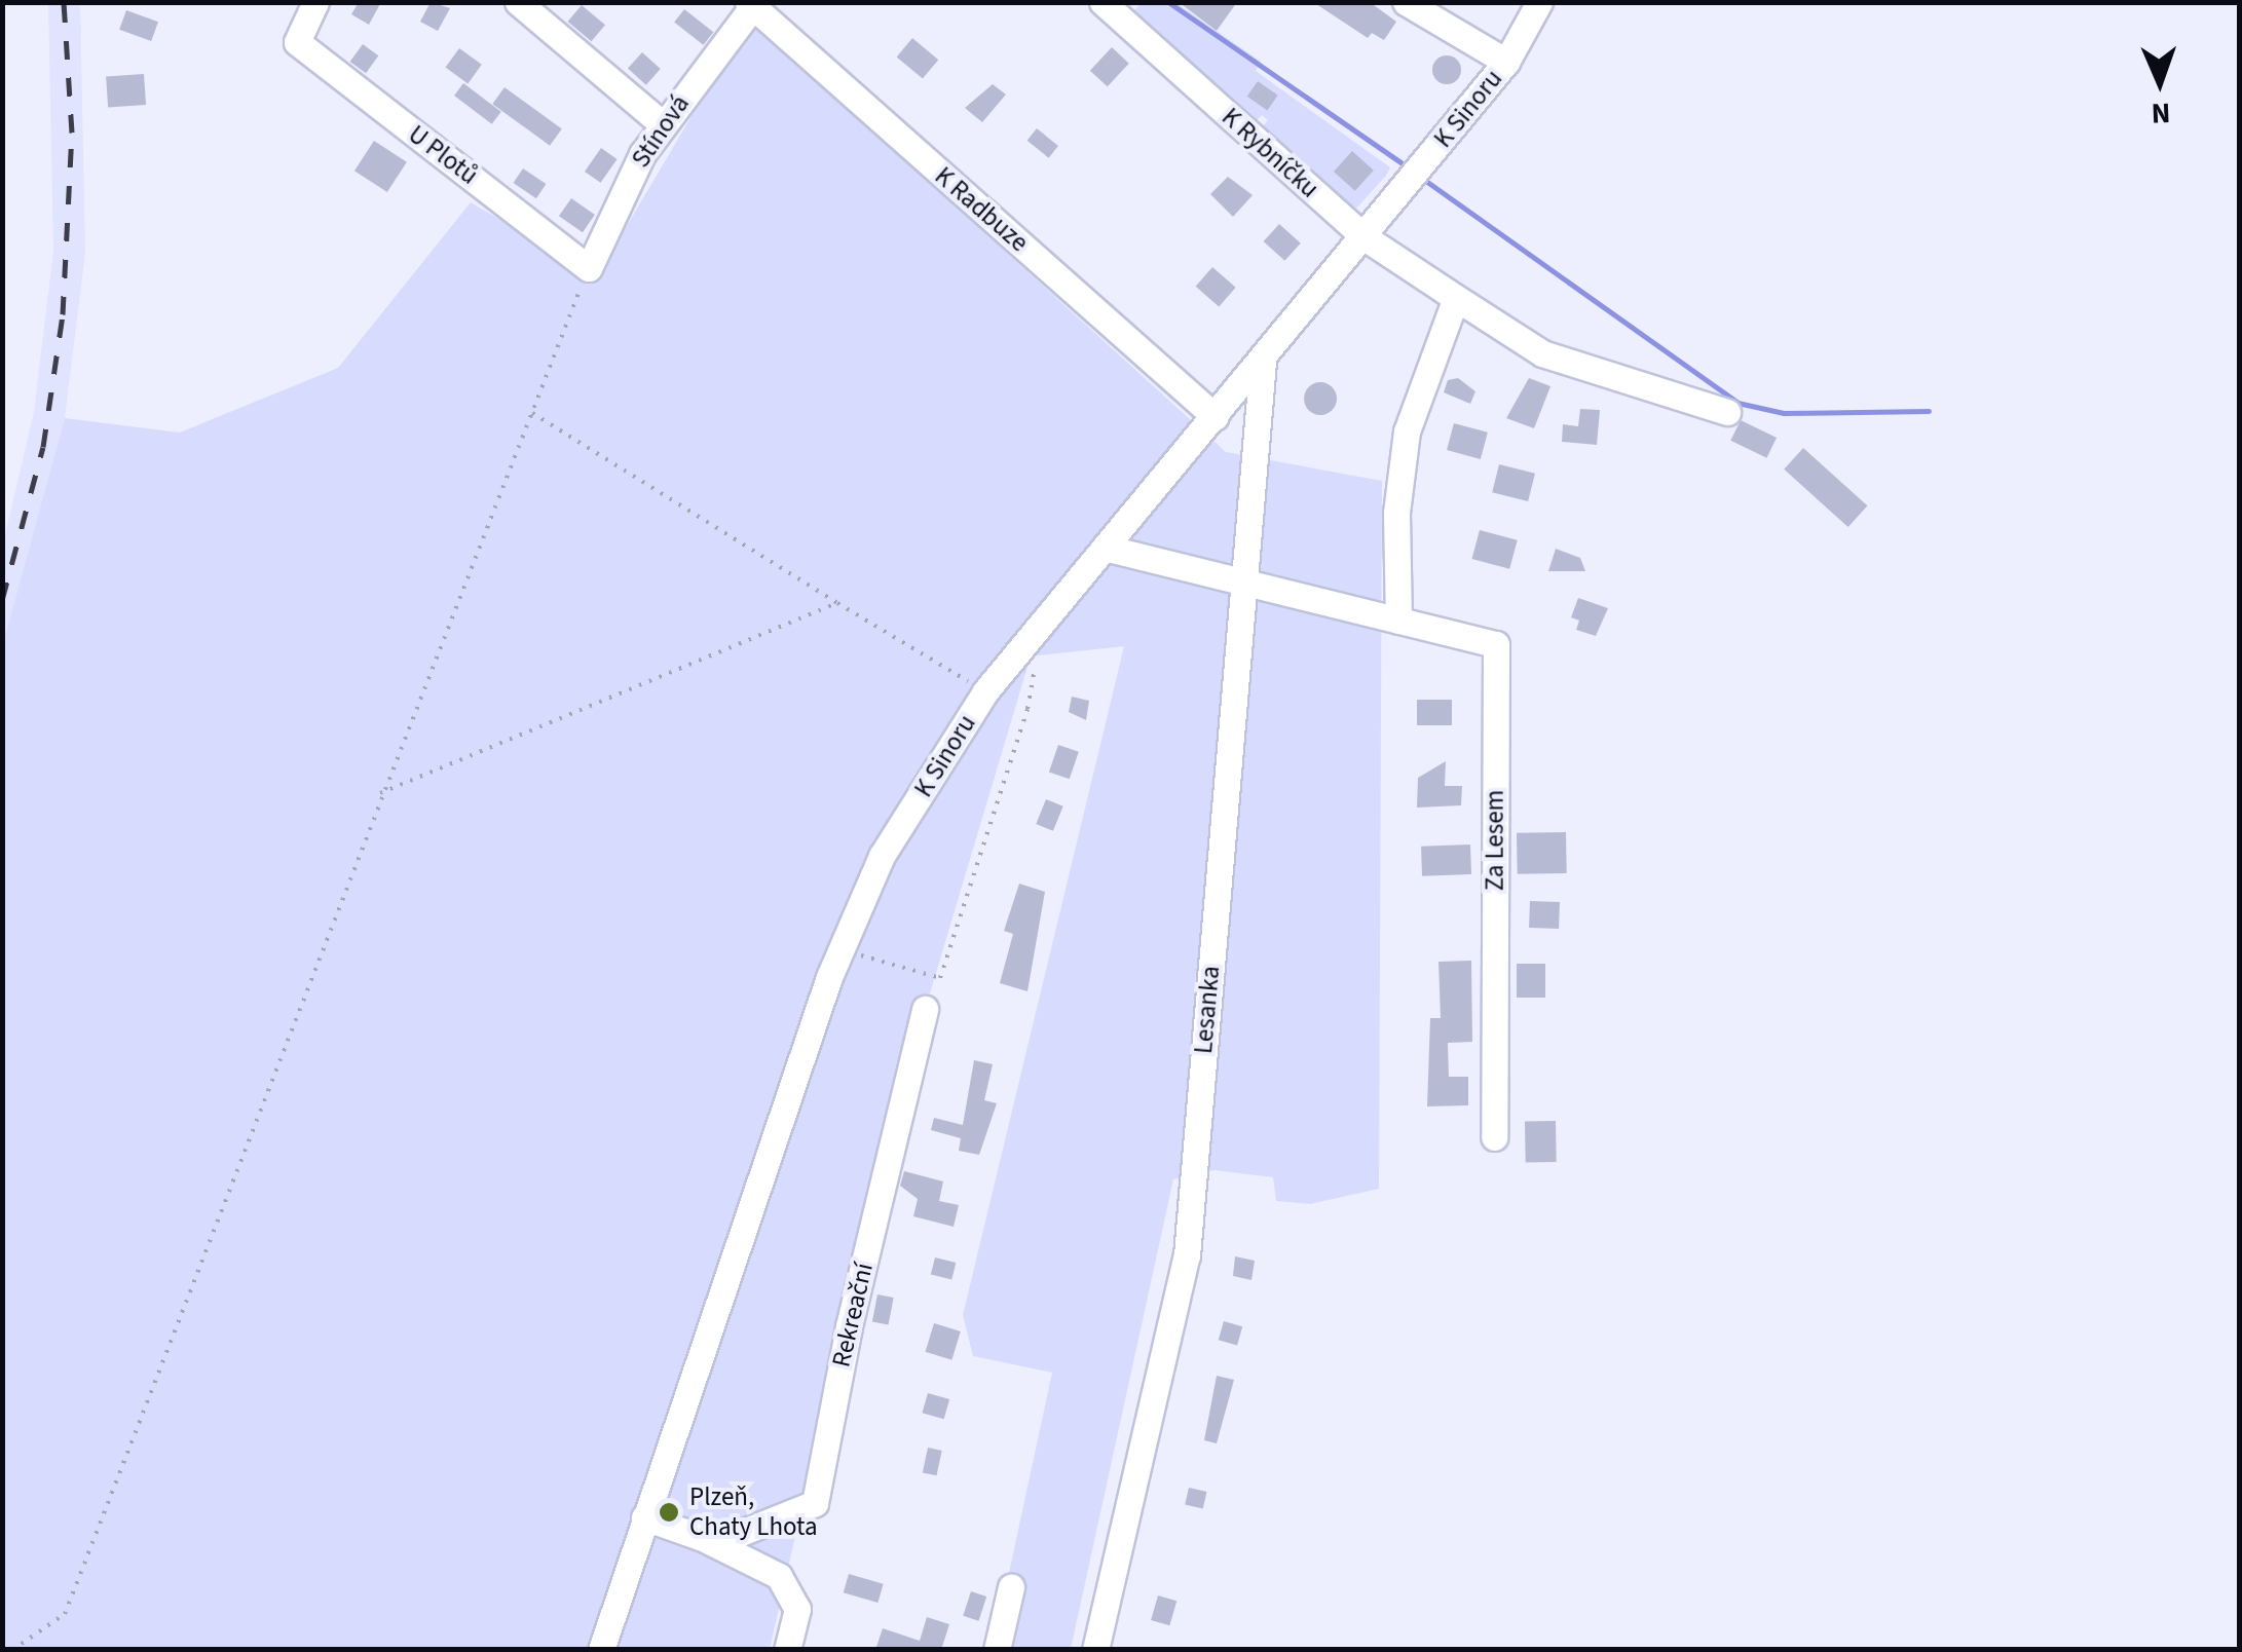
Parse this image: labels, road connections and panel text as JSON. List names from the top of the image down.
{
  "streets": {
    "street": [
      "K Sinoru",
      "Stínová",
      "K Rybníčku",
      "U Plotů",
      "K Radbuze",
      "Za Lesem",
      "Lesanka",
      "Rekreační"
    ]
  },
  "crossings": [
    ["K Sinoru", "K Rybníčku"],
    ["K Sinoru", "K Radbuze"],
    ["K Sinoru", "Za Lesem"],
    ["K Sinoru", "Lesanka"],
    ["K Sinoru", "Rekreační"],
    ["Stínová", "U Plotů"],
    ["Stínová", "K Radbuze"],
    ["Za Lesem", "Lesanka"]
  ],
  "places": ["Plzeň, Chaty Lhota"],
  "north": "bottom"
}
